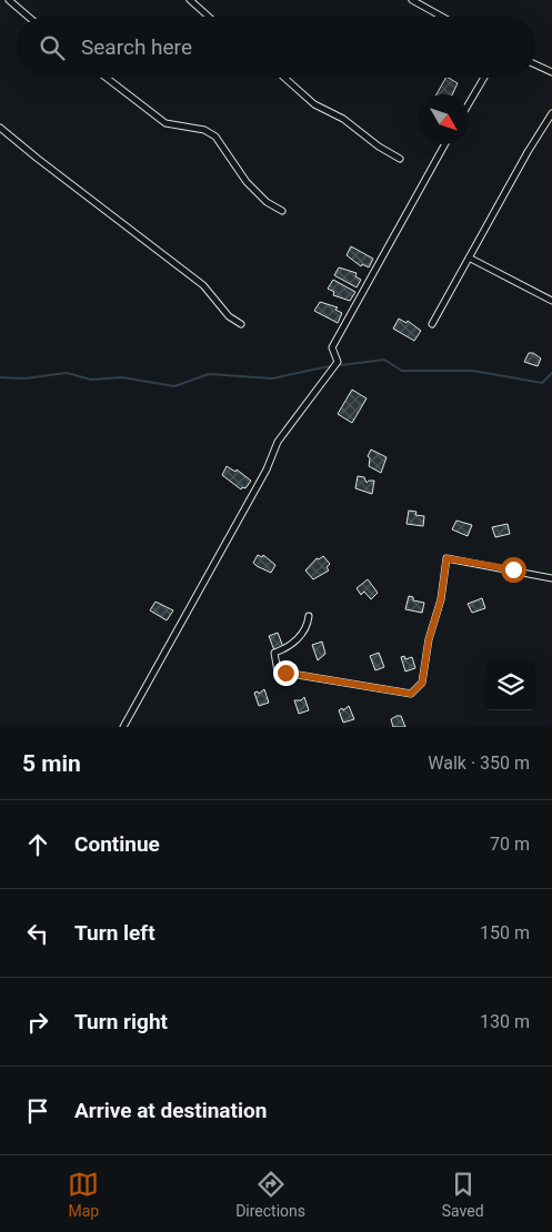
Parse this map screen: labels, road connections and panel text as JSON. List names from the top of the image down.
{
  "north": "bottom right",
  "page": {
    "search": "Search here",
    "heading": ["5 min", "Walk · 350 m"],
    "list": [
      ["Continue", "70 m"],
      ["Turn left", "150 m"],
      ["Turn right", "130 m"],
      "Arrive at destination"
    ],
    "nav": ["Map", "Directions", "Saved"]
  }
}
